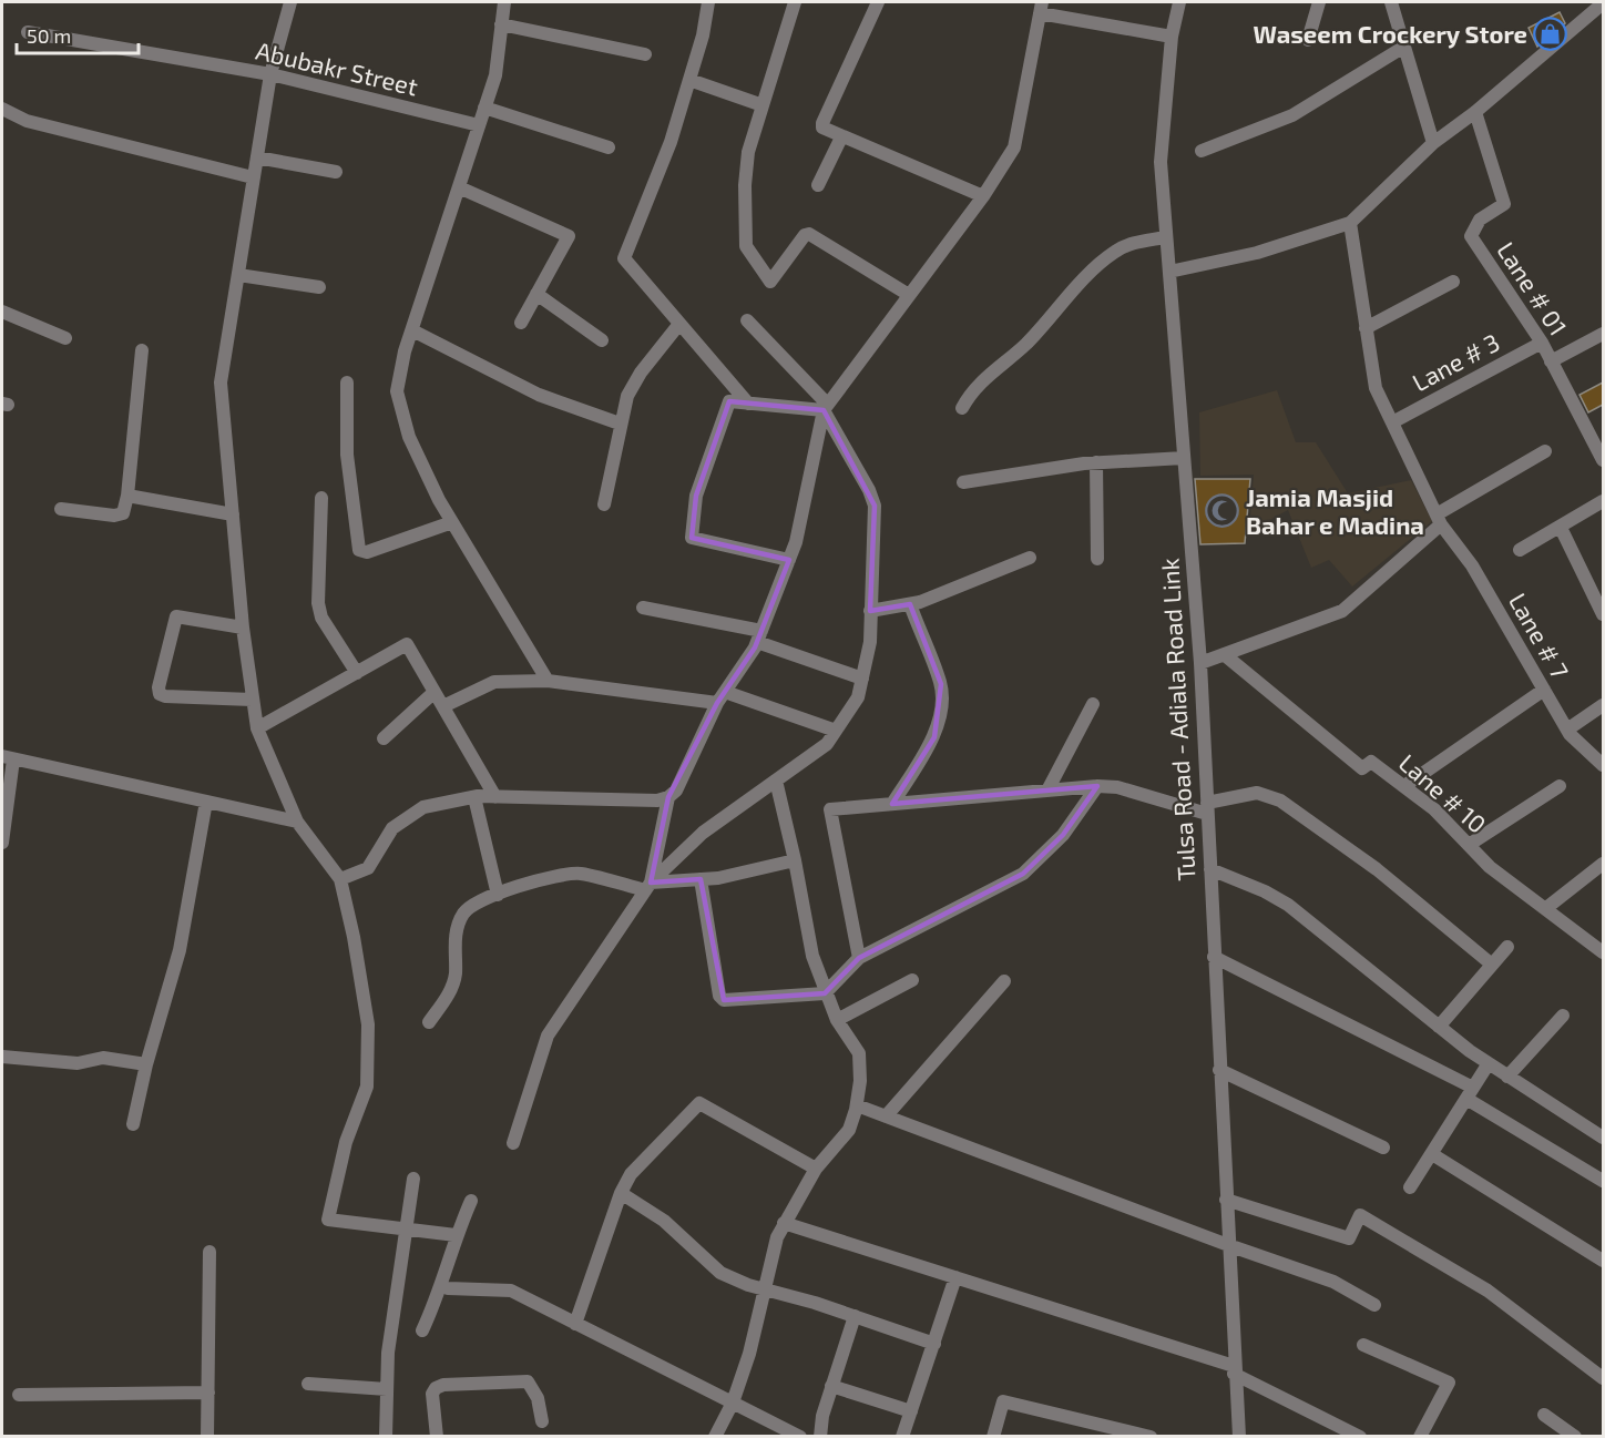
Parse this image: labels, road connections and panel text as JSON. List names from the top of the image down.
{
  "streets": {
    "street": [
      "Abubakr Street",
      "Lane # 01",
      "Lane # 3",
      "Lane # 7",
      "Tulsa Road - Adiala Road Link",
      "Lane # 10"
    ]
  },
  "crossings": [
    ["Lane # 01", "Lane # 3"],
    ["Lane # 3", "Lane # 7"]
  ],
  "places": {
    "shop": ["Waseem Crockery Store"],
    "mosque": ["Jamia Masjid Bahar e Madina"]
  },
  "scale_bar": "50 m"
}
